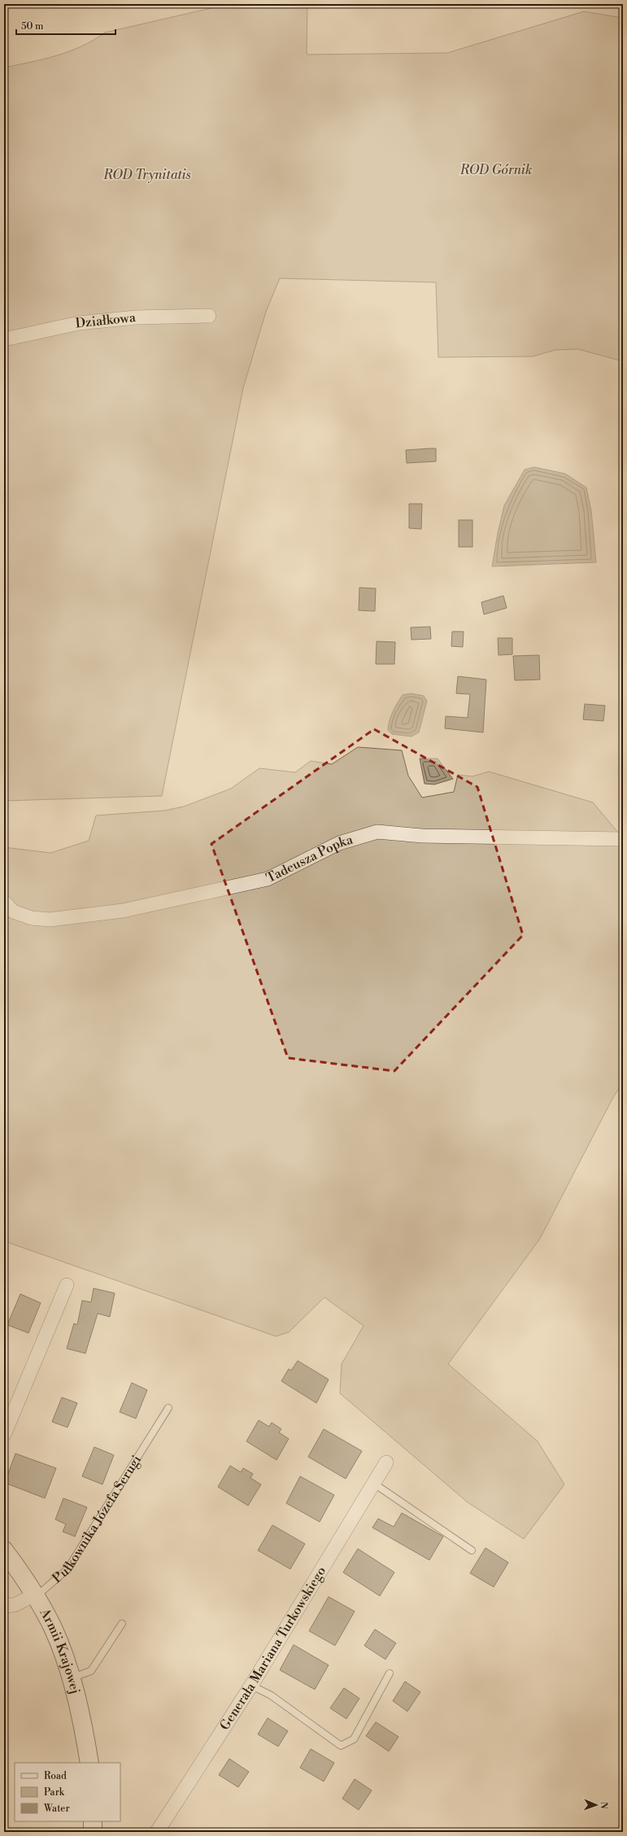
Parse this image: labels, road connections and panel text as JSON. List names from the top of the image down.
{
  "streets": {
    "main road": ["Armii Krajowej"],
    "street": [
      "Działkowa",
      "Tadeusza Popka",
      "Pułkownika Józefa Serugi",
      "Generała Mariana Turkowskiego"
    ]
  },
  "crossings": [
    ["Pułkownika Józefa Serugi", "Armii Krajowej"]
  ],
  "parks": ["ROD Górnik", "ROD Trynitatis"],
  "legend": ["Road", "Park", "Water"],
  "scale_bar": "50 m",
  "north": "right"
}
